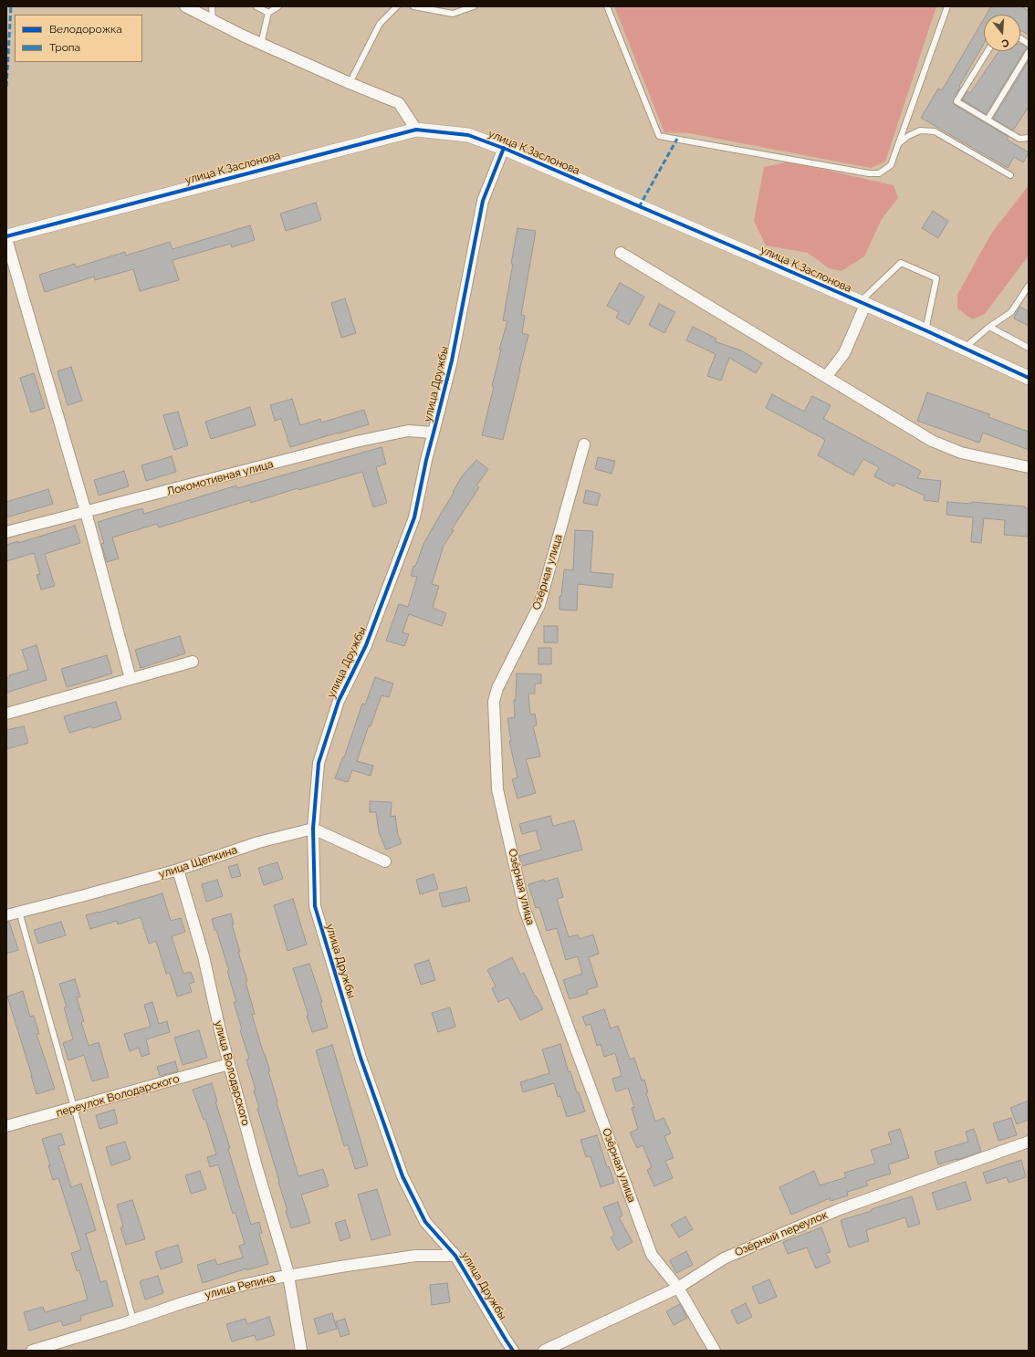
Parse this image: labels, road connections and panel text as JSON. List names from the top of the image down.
{
  "streets": {
    "street": [
      "улица К.Заслонова",
      "улица Дружбы",
      "Локомотивная улица",
      "Озёрная улица",
      "улица Щепкина",
      "улица Володарского",
      "переулок Володарского",
      "Озёрный переулок",
      "улица Репина"
    ]
  },
  "crossings": [
    ["улица К.Заслонова", "улица Дружбы"],
    ["улица Дружбы", "Локомотивная улица"],
    ["улица Дружбы", "улица Щепкина"],
    ["улица Дружбы", "улица Репина"],
    ["Озёрная улица", "Озёрный переулок"],
    ["улица Щепкина", "улица Володарского"],
    ["улица Володарского", "переулок Володарского"],
    ["улица Володарского", "улица Репина"]
  ],
  "legend": ["Велодорожка", "Тропа"],
  "north": "bottom"
}
